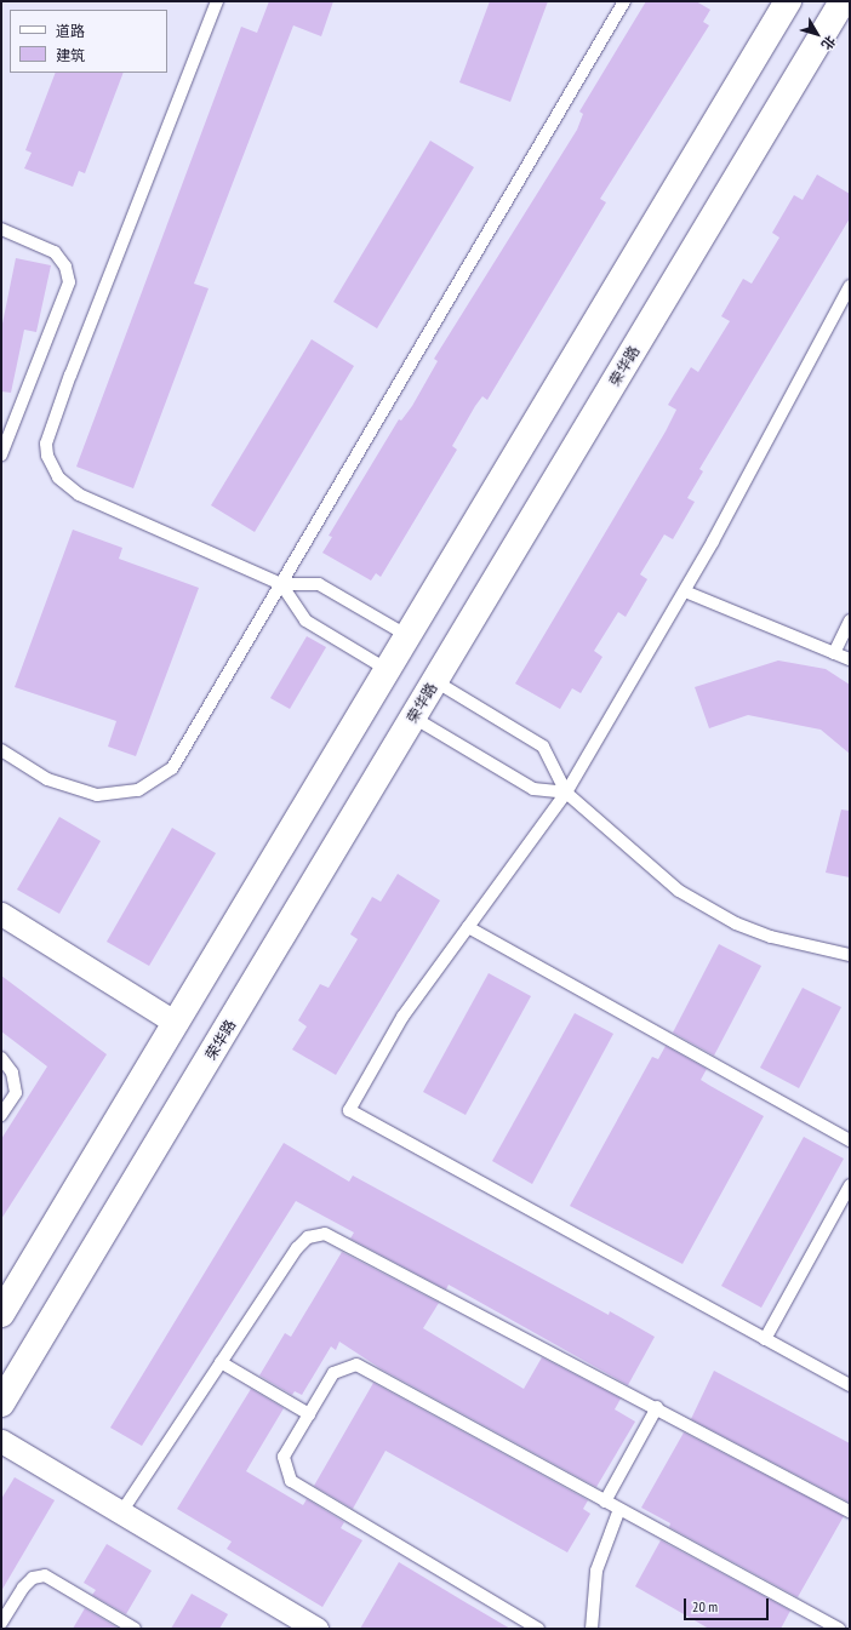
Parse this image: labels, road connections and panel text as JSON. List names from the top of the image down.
{
  "streets": {
    "street": ["荣华路"]
  },
  "legend": ["道路", "建筑"],
  "scale_bar": "20 m",
  "north": "bottom right"
}
